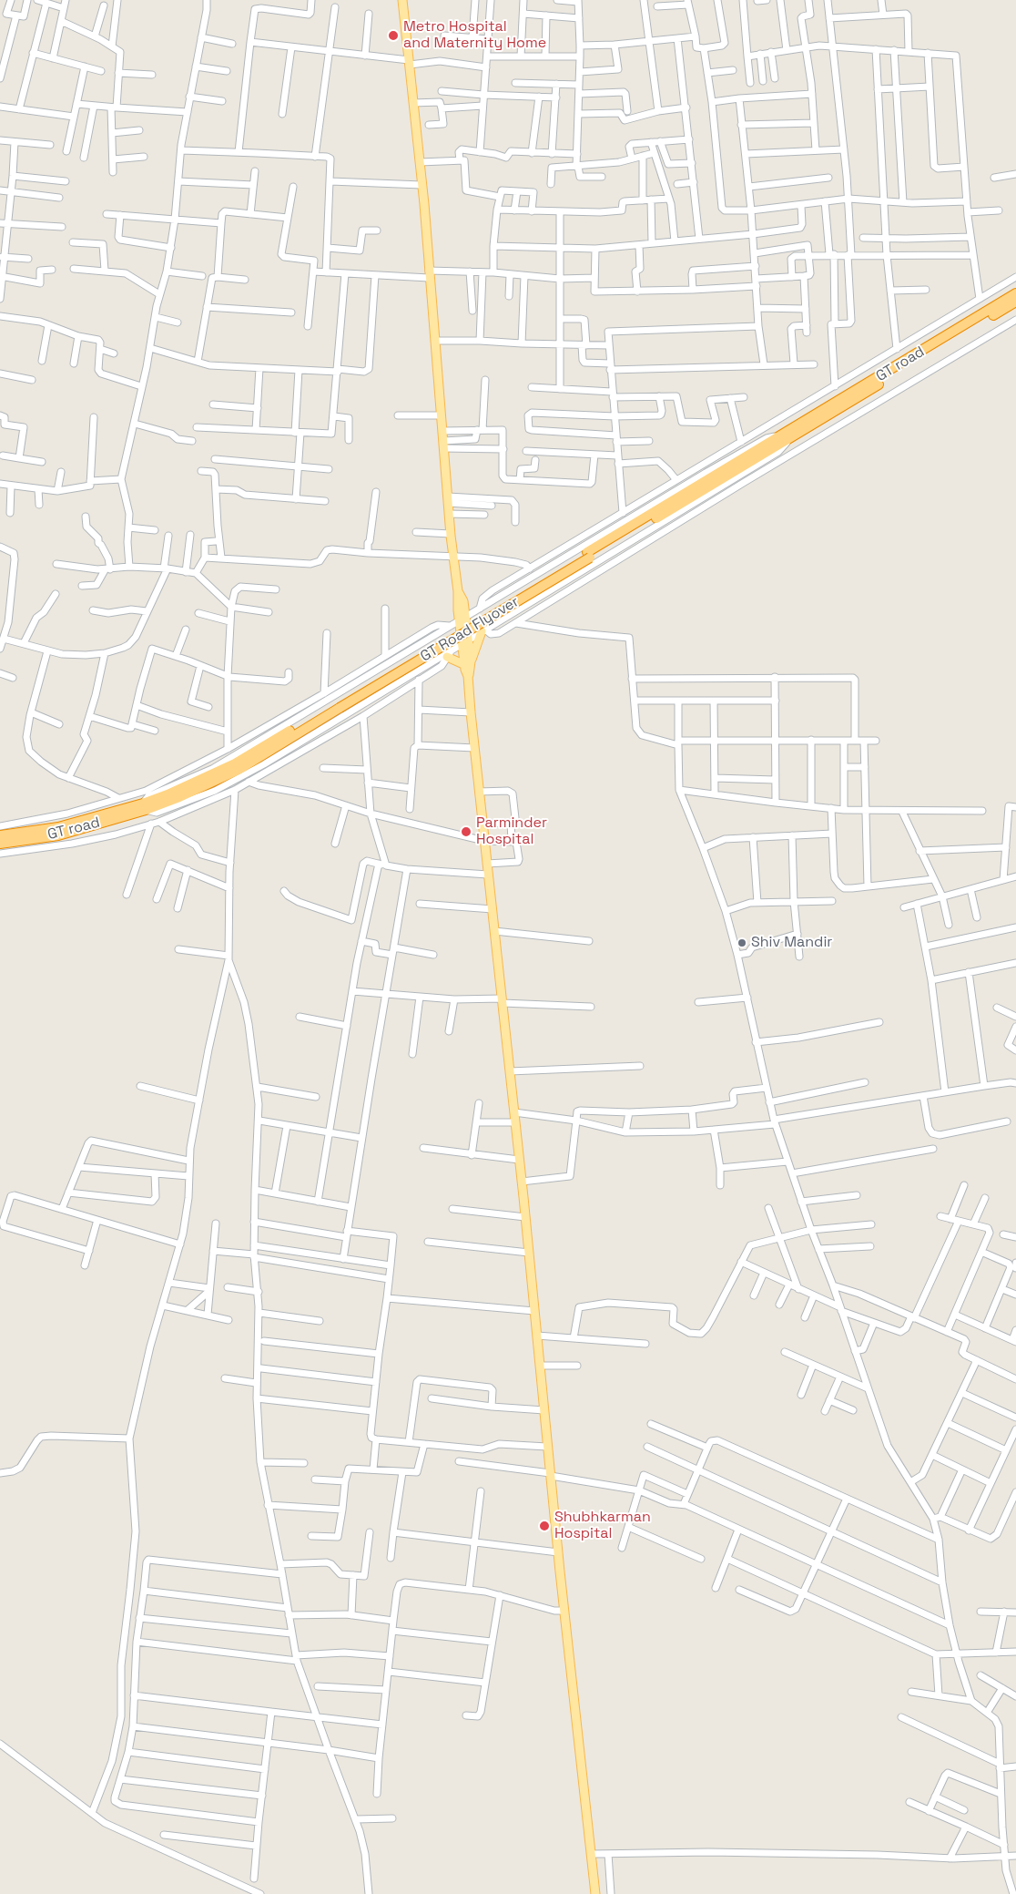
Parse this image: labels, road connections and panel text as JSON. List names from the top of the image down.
{
  "streets": {
    "highway": ["GT road", "GT Road Flyover"]
  },
  "crossings": [
    ["GT road", "GT Road Flyover"]
  ],
  "places": [
    "Metro Hospital and Maternity Home",
    "Parminder Hospital",
    "Shiv Mandir",
    "Shubhkarman Hospital"
  ]
}
